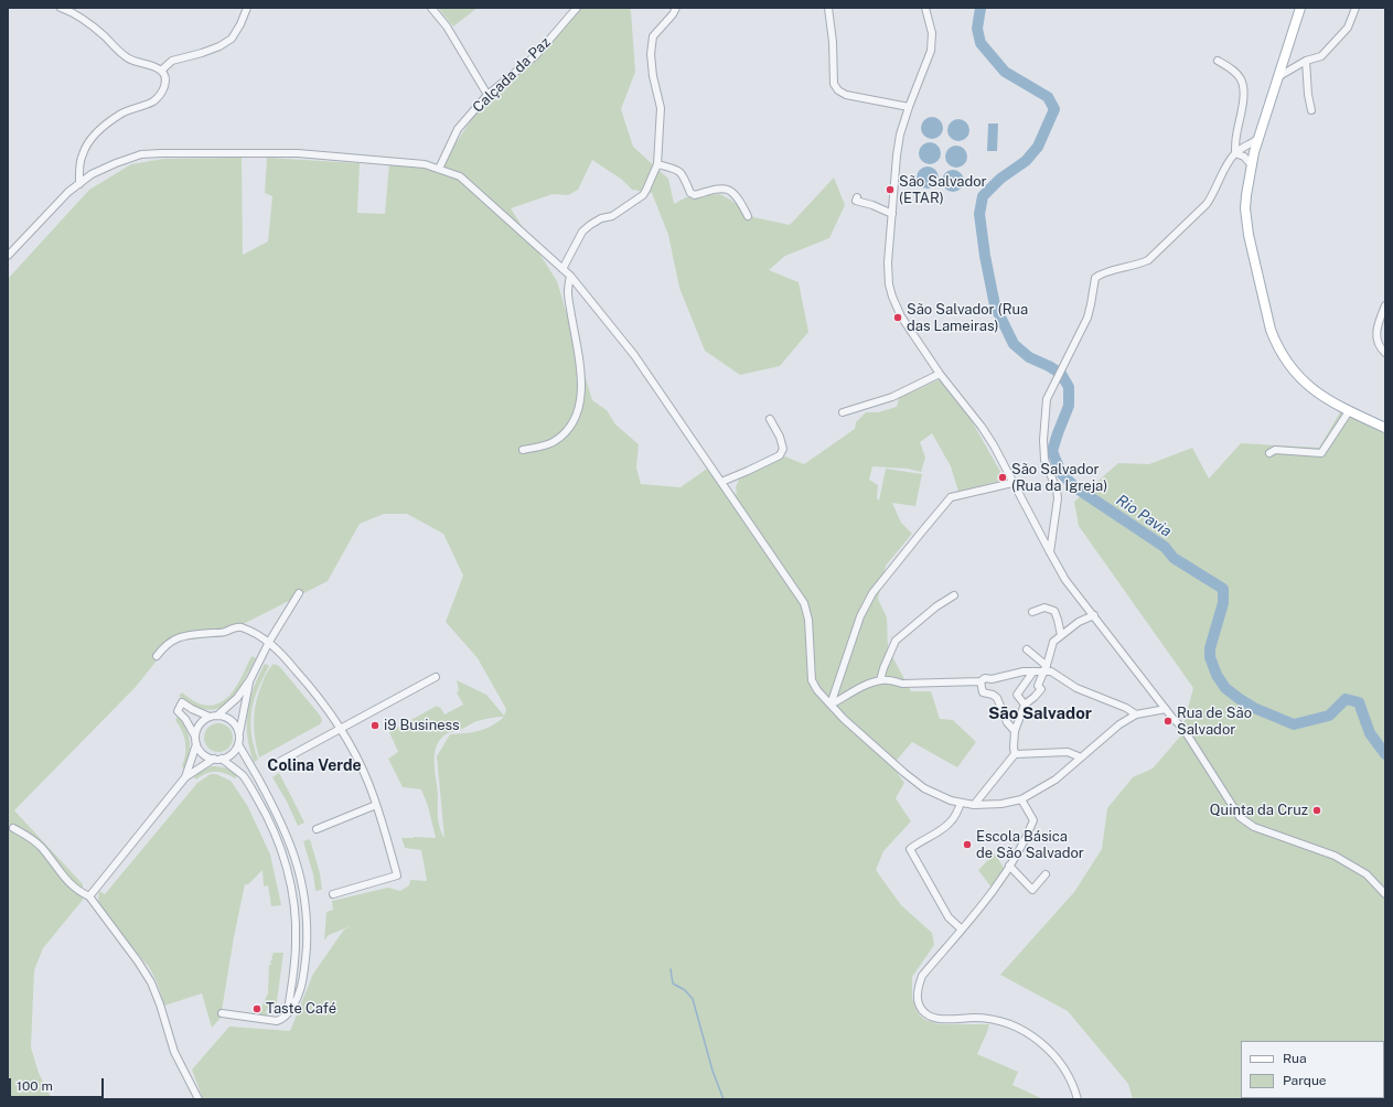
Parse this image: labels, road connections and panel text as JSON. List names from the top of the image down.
{
  "streets": {
    "street": ["Calçada da Paz"]
  },
  "districts": ["São Salvador", "Colina Verde"],
  "water": ["Rio Pavia"],
  "places": [
    "São Salvador (ETAR)",
    "São Salvador (Rua das Lameiras)",
    "São Salvador (Rua da Igreja)",
    "Rua de São Salvador",
    "i9 Business",
    "Quinta da Cruz",
    "Escola Básica de São Salvador",
    "Taste Café"
  ],
  "legend": ["Rua", "Parque"],
  "scale_bar": "100 m"
}
